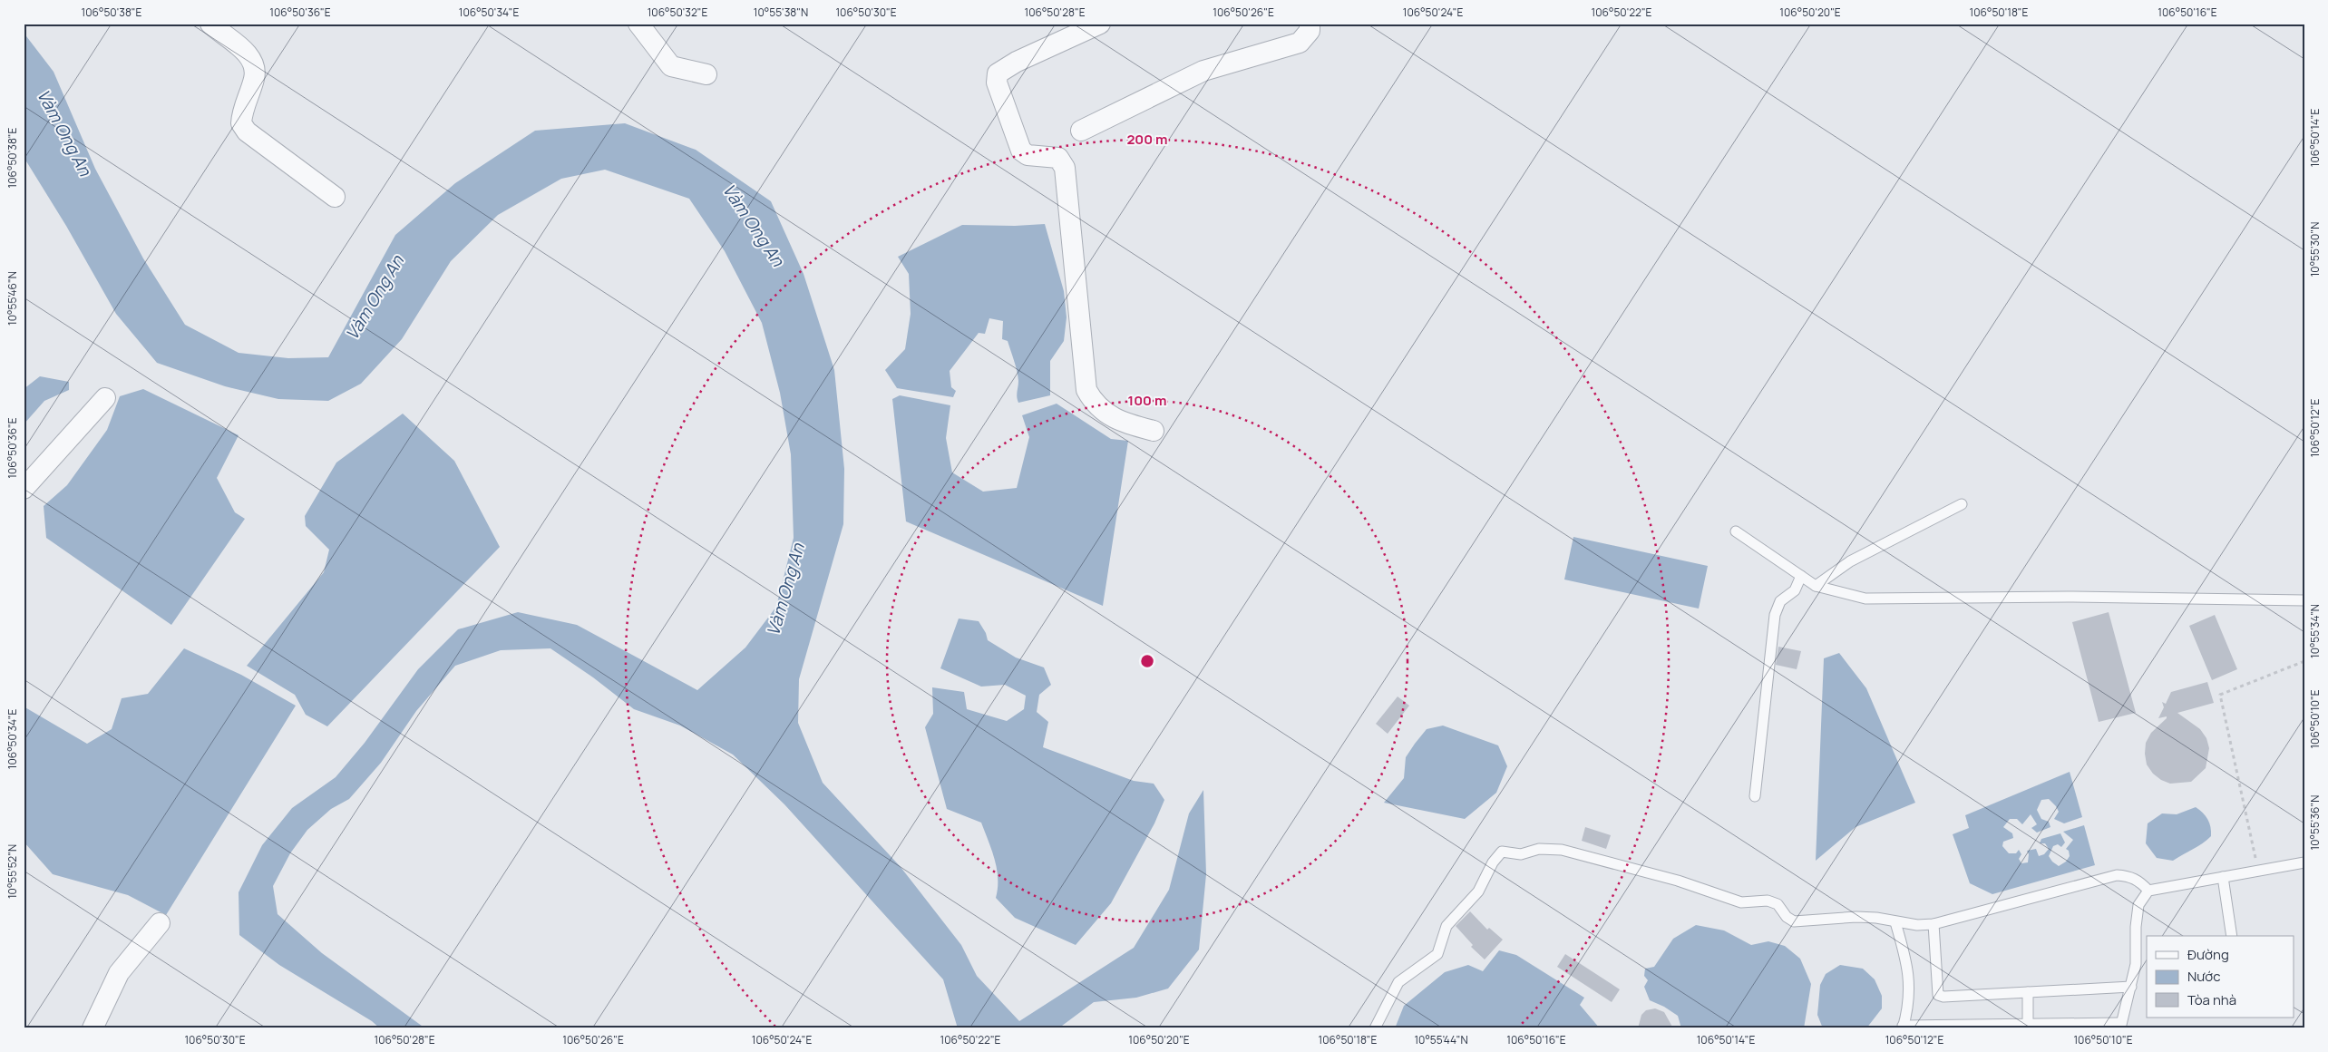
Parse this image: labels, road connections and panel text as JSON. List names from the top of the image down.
{
  "water": ["Vàm Ong An"],
  "legend": ["Đường", "Nước", "Tòa nhà"],
  "coordinates": [
    "106°50'38\"E",
    "106°50'36\"E",
    "106°50'34\"E",
    "106°50'32\"E",
    "10°55'38\"N",
    "106°50'30\"E",
    "106°50'28\"E",
    "106°50'26\"E",
    "106°50'24\"E",
    "106°50'22\"E",
    "106°50'20\"E",
    "106°50'18\"E",
    "106°50'16\"E",
    "106°50'14\"E",
    "10°55'30\"N",
    "10°55'46\"N",
    "106°50'12\"E",
    "10°55'34\"N",
    "106°50'10\"E",
    "10°55'36\"N",
    "10°55'52\"N",
    "10°55'44\"N"
  ],
  "rings": ["200 m", "100 m"]
}
